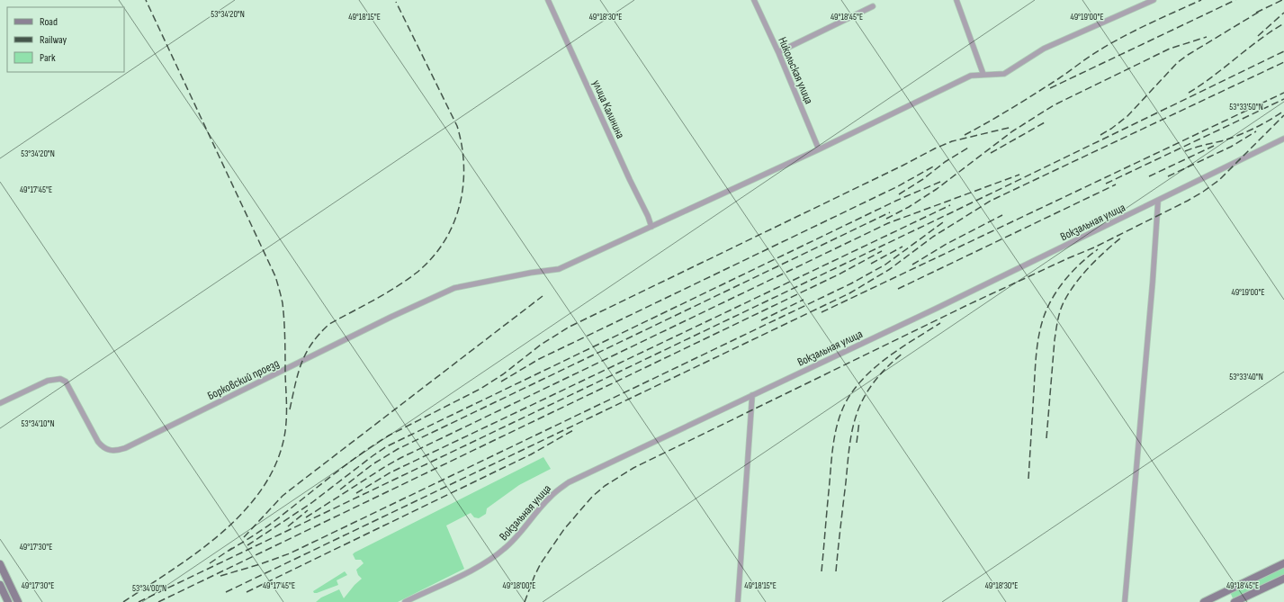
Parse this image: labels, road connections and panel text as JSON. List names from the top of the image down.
{
  "streets": {
    "street": [
      "Никольская улица",
      "улица Калинина",
      "Вокзальная улица",
      "Борковский проезд"
    ]
  },
  "crossings": [
    ["улица Калинина", "Борковский проезд"]
  ],
  "legend": ["Road", "Railway", "Park"],
  "coordinates": [
    "53°34'20\"N",
    "49°18'15\"E",
    "49°18'30\"E",
    "49°18'45\"E",
    "49°19'00\"E",
    "53°33'50\"N",
    "49°17'45\"E",
    "53°33'40\"N",
    "53°34'10\"N",
    "49°17'30\"E",
    "49°18'00\"E",
    "53°34'00\"N"
  ]
}
